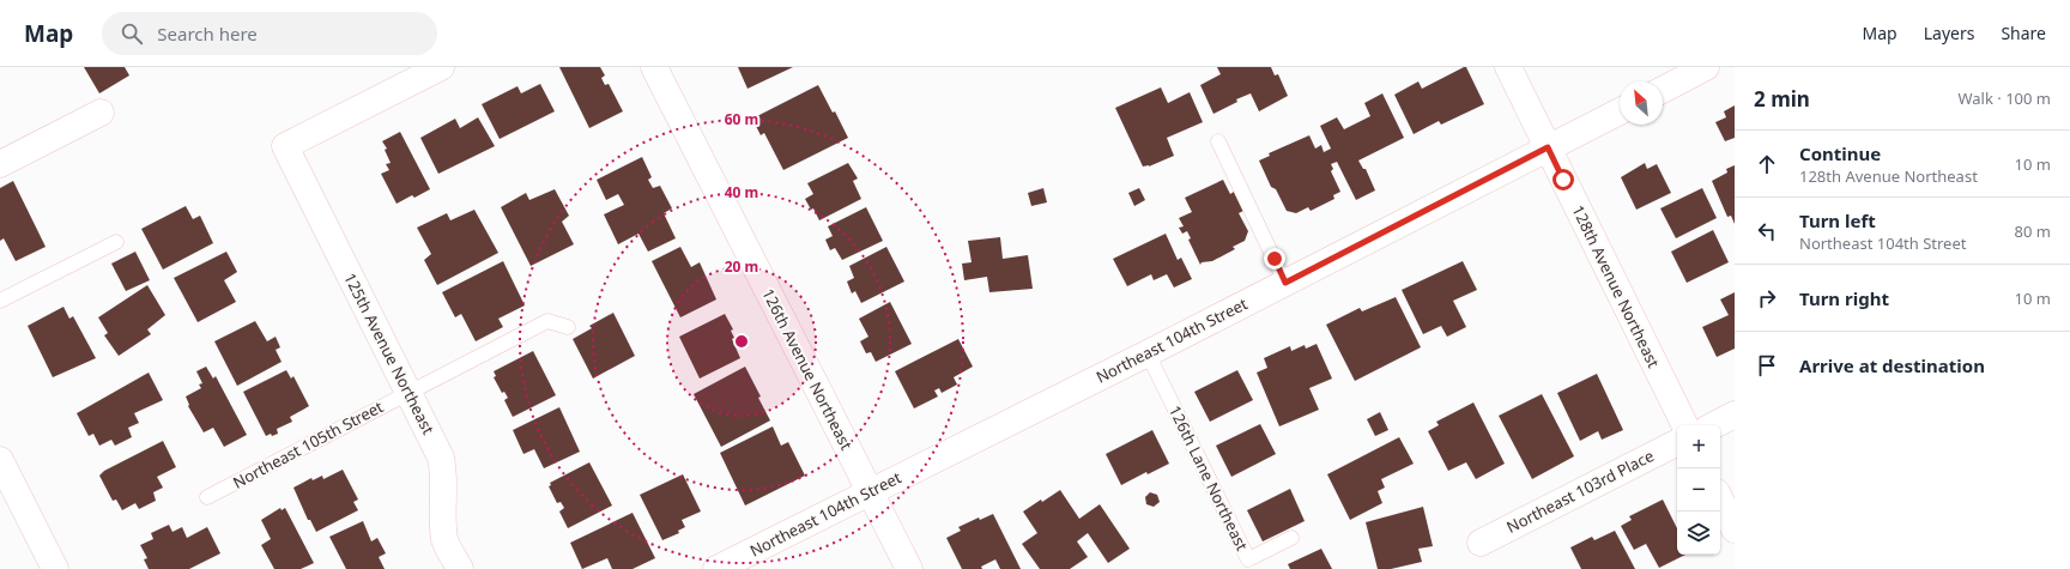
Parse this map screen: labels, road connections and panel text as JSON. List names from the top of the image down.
{
  "streets": {
    "street": [
      "128th Avenue Northeast",
      "Northeast 104th Street",
      "125th Avenue Northeast",
      "126th Avenue Northeast",
      "Northeast 103rd Place"
    ],
    "lane": ["Northeast 105th Street", "126th Lane Northeast"]
  },
  "crossings": [
    ["128th Avenue Northeast", "Northeast 104th Street"],
    ["Northeast 104th Street", "126th Avenue Northeast"],
    ["Northeast 104th Street", "126th Lane Northeast"],
    ["125th Avenue Northeast", "Northeast 105th Street"]
  ],
  "north": "top left",
  "page": {
    "header": "Map",
    "search": "Search here",
    "nav": ["Map", "Layers", "Share"],
    "heading": ["2 min", "Walk · 100 m"],
    "list": [
      ["Continue", "128th Avenue Northeast", "10 m"],
      ["Turn left", "Northeast 104th Street", "80 m"],
      ["Turn right", "10 m"],
      "Arrive at destination"
    ],
    "map_buttons": ["+", "−"]
  },
  "rings": ["60 m", "40 m", "20 m"]
}
